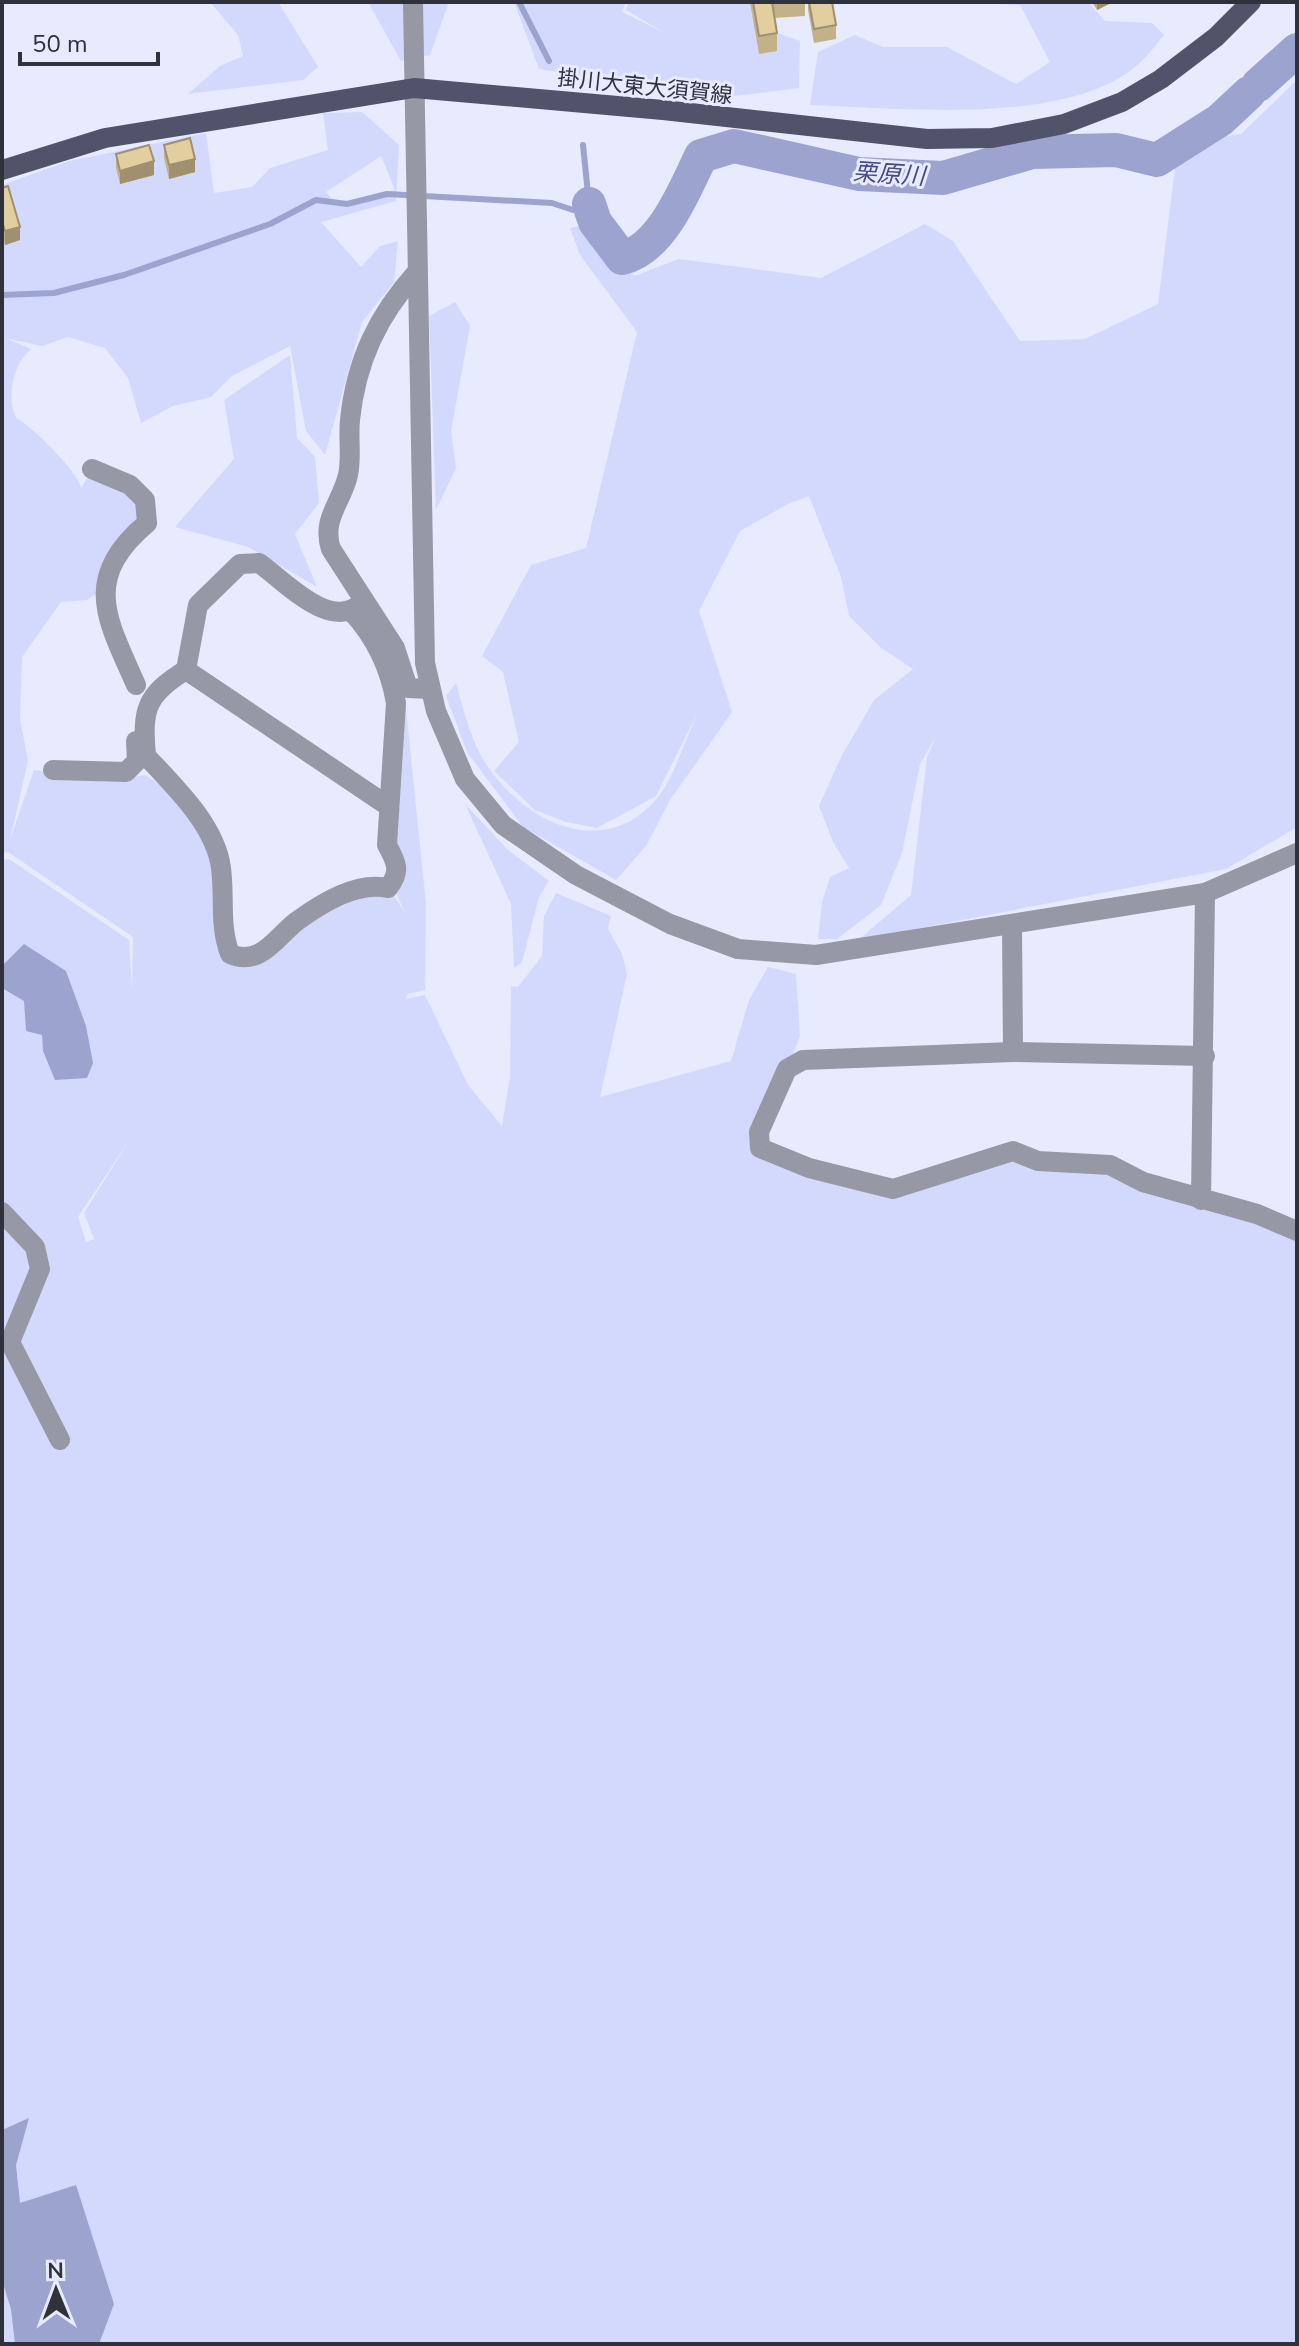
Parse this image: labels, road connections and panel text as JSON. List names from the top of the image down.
{
  "streets": {
    "main road": ["掛川大東大須賀線"]
  },
  "water": ["栗原川"],
  "scale_bar": "50 m",
  "north": "top"
}
